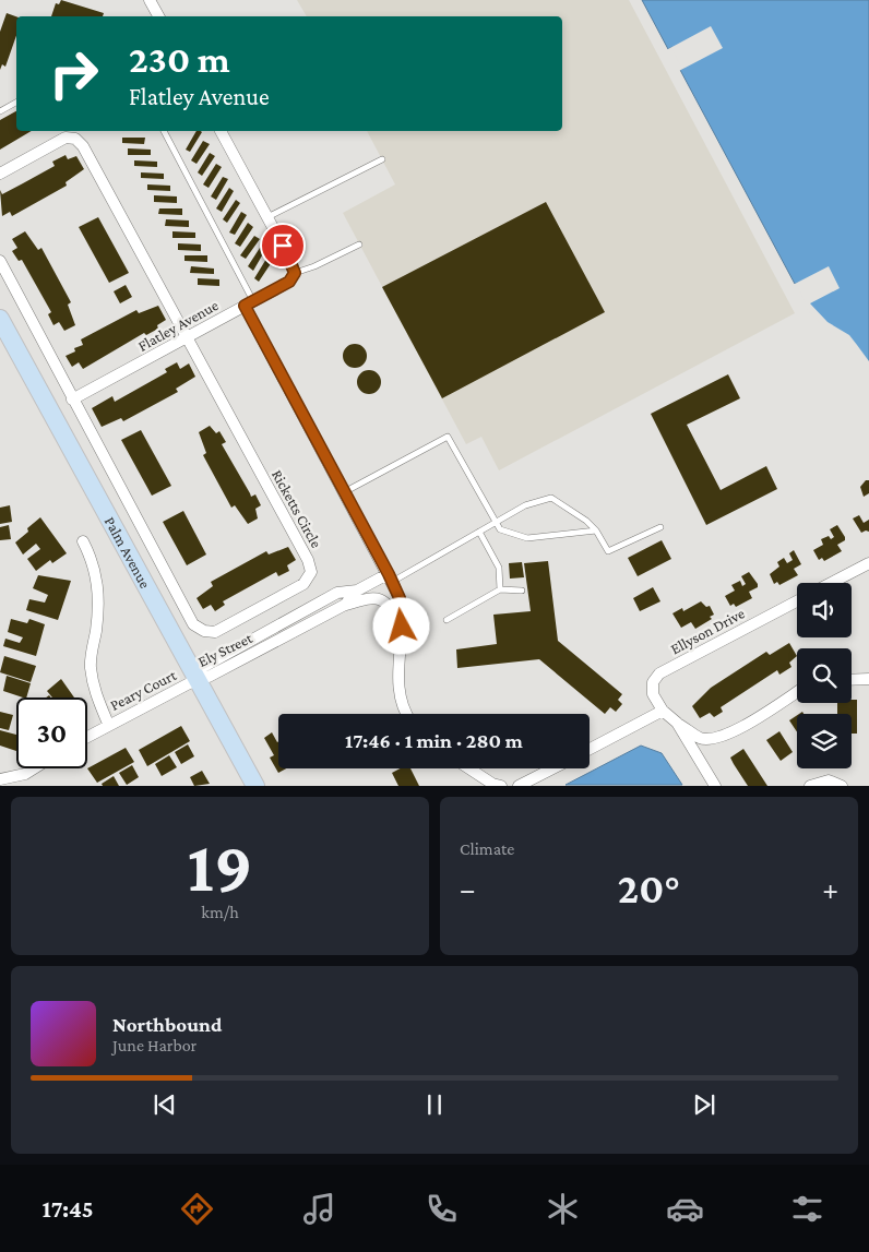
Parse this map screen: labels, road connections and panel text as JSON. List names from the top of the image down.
{
  "streets": {
    "main road": ["Palm Avenue"],
    "street": [
      "Flatley Avenue",
      "Ricketts Circle",
      "Ellyson Drive",
      "Ely Street",
      "Peary Court"
    ]
  },
  "crossings": [
    ["Flatley Avenue", "Ricketts Circle"],
    ["Palm Avenue", "Ely Street"],
    ["Palm Avenue", "Peary Court"],
    ["Ely Street", "Peary Court"]
  ],
  "page": {
    "turn": ["230 m", "Flatley Avenue"],
    "limit": "30",
    "trip": "17:46 · 1 min · 280 m",
    "tile": [
      ["19", "km/h"],
      "Climate"
    ],
    "heat": ["−", "20°", "+"],
    "song": ["Northbound", "June Harbor"],
    "tabs": "17:45"
  }
}
